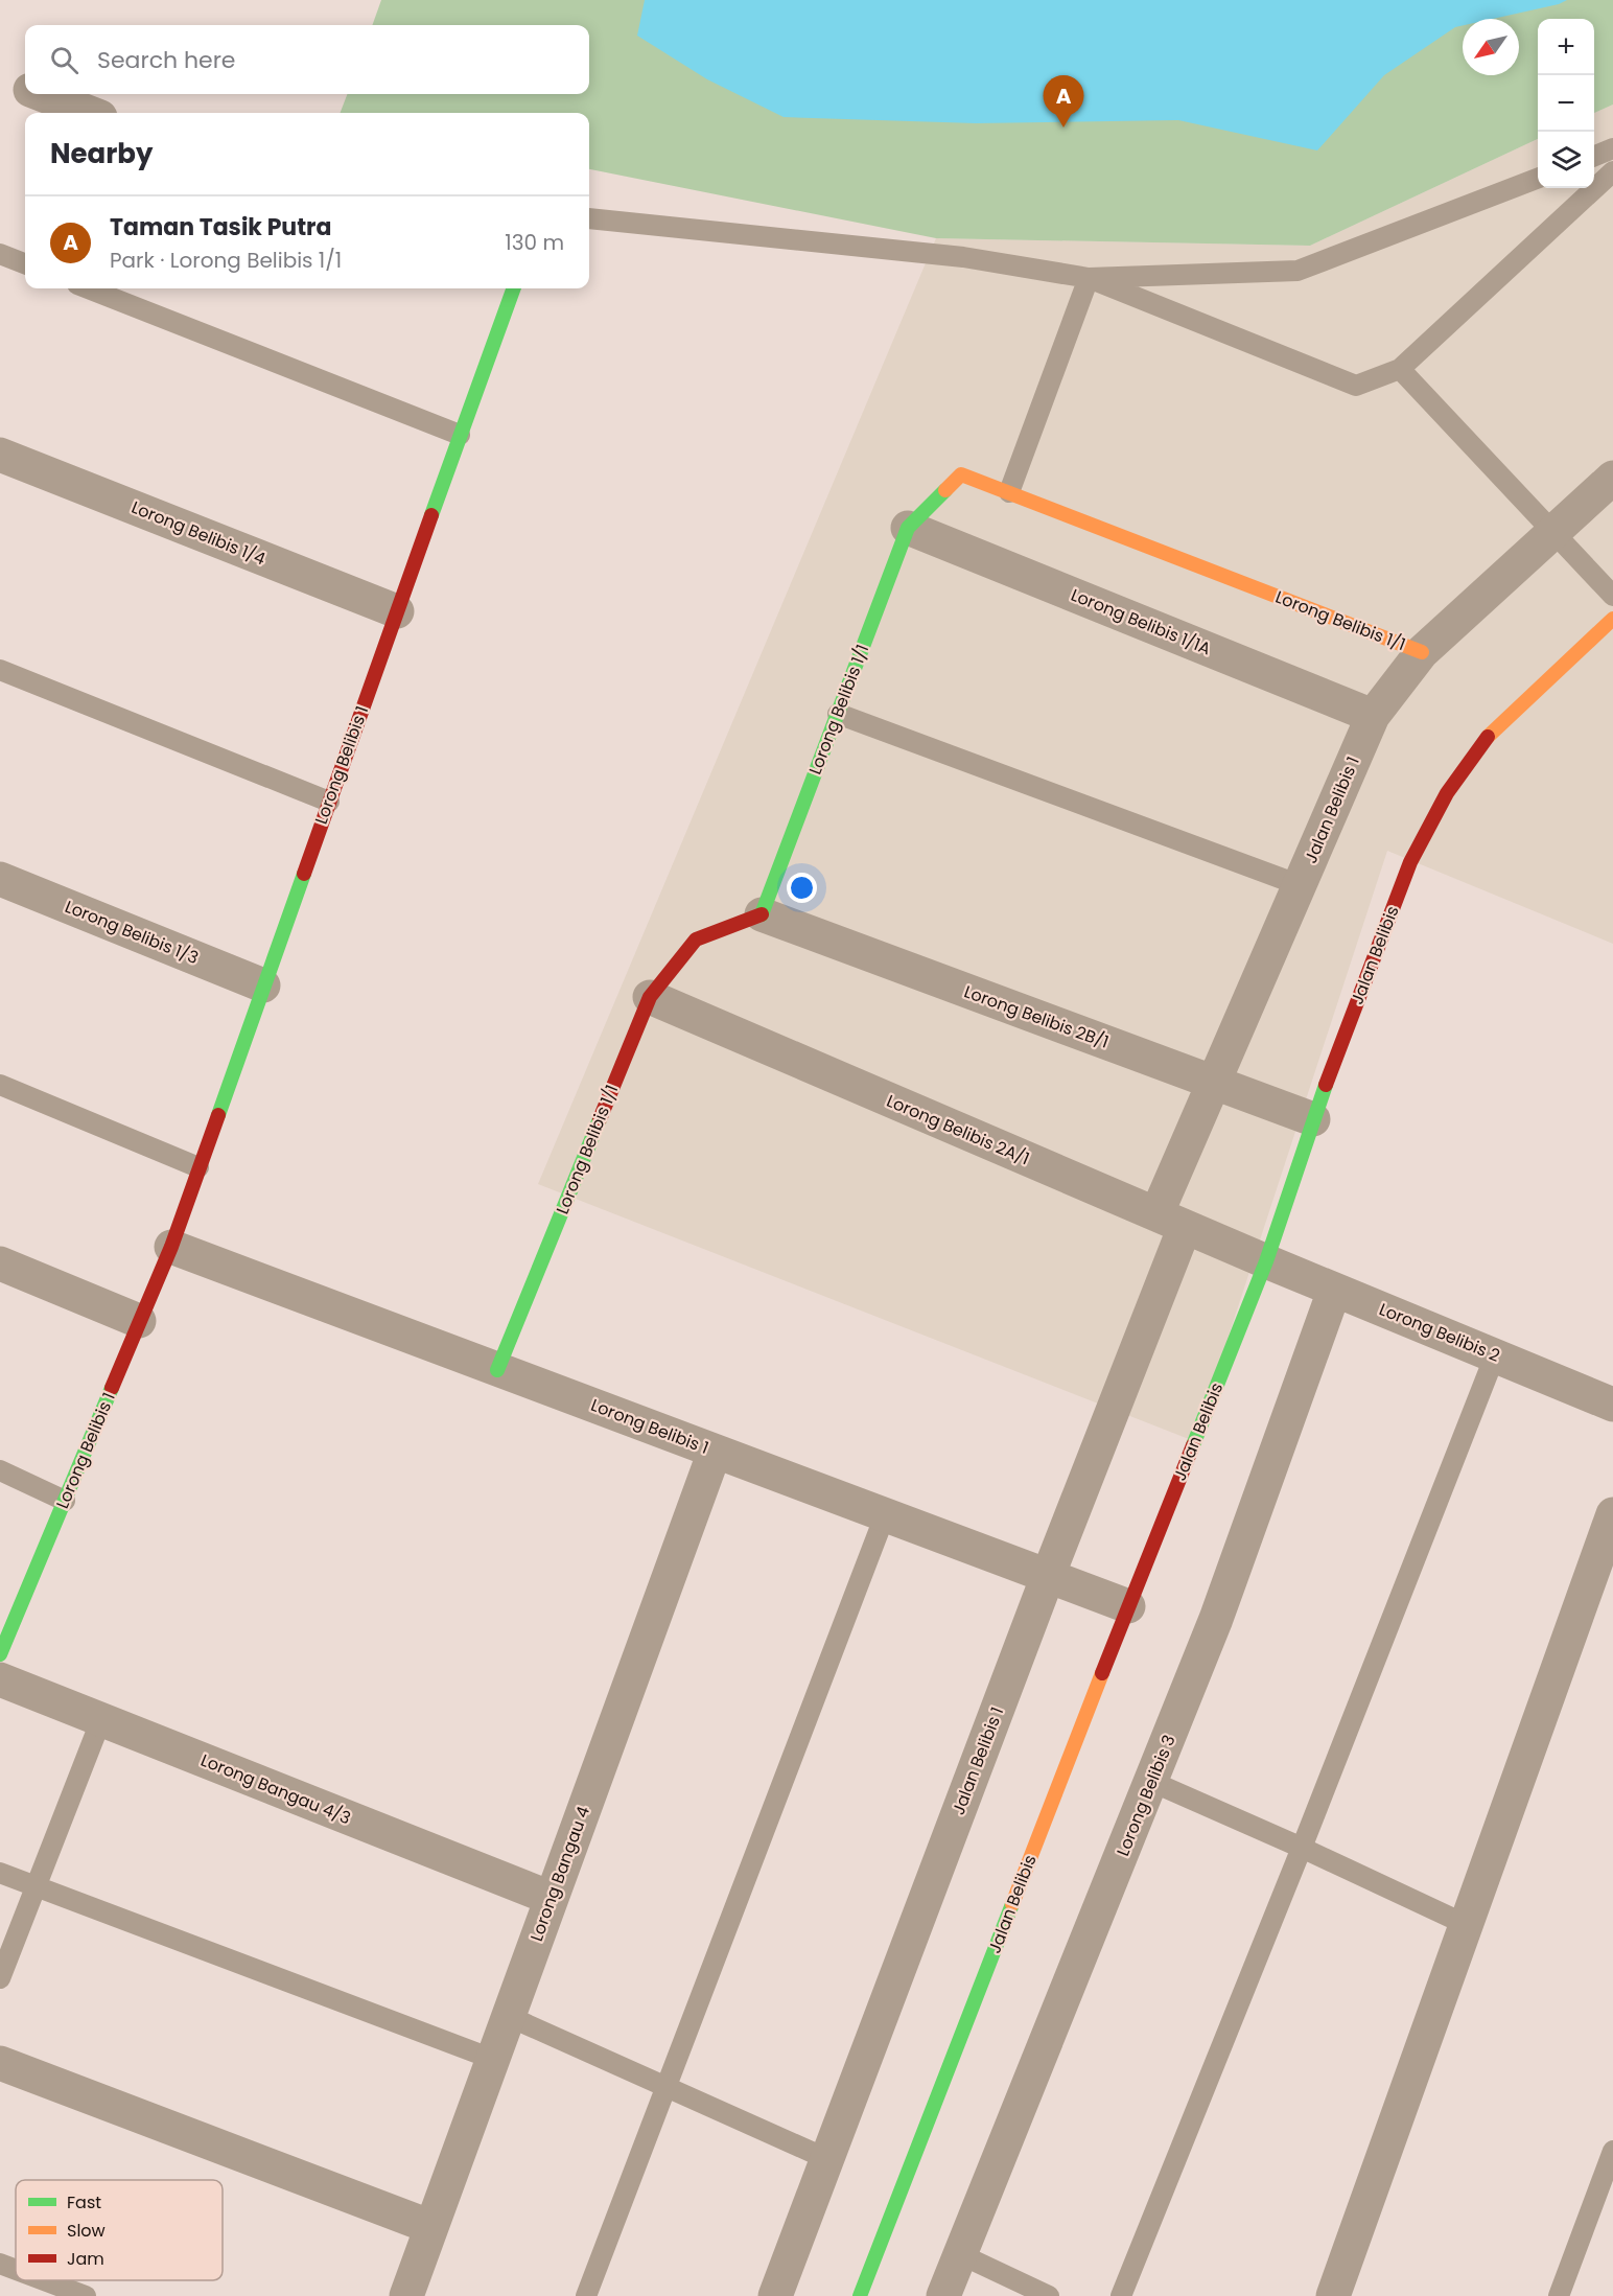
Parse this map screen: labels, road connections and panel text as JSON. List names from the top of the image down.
{
  "streets": {
    "street": [
      "Lorong Belibis 1/4",
      "Lorong Belibis 1/1",
      "Lorong Belibis 1/1A",
      "Lorong Belibis 1",
      "Jalan Belibis 1",
      "Lorong Belibis 1/3",
      "Jalan Belibis",
      "Lorong Belibis 2B/1",
      "Lorong Belibis 2A/1",
      "Lorong Belibis 2",
      "Lorong Bangau 4/3",
      "Lorong Belibis 3",
      "Lorong Bangau 4"
    ]
  },
  "crossings": [
    ["Lorong Belibis 1/4", "Lorong Belibis 1"],
    ["Lorong Belibis 1/1", "Lorong Belibis 1/1A"],
    ["Lorong Belibis 1/1", "Lorong Belibis 1"],
    ["Lorong Belibis 1/1", "Jalan Belibis 1"],
    ["Lorong Belibis 1/1", "Lorong Belibis 2B/1"],
    ["Lorong Belibis 1/1", "Lorong Belibis 2A/1"],
    ["Lorong Belibis 1/1A", "Jalan Belibis 1"],
    ["Lorong Belibis 1", "Jalan Belibis 1"],
    ["Lorong Belibis 1", "Lorong Belibis 1/3"],
    ["Lorong Belibis 1", "Jalan Belibis"],
    ["Lorong Belibis 1", "Lorong Bangau 4"],
    ["Jalan Belibis 1", "Lorong Belibis 2B/1"],
    ["Jalan Belibis 1", "Lorong Belibis 2A/1"],
    ["Jalan Belibis", "Lorong Belibis 2B/1"],
    ["Jalan Belibis", "Lorong Belibis 2A/1"],
    ["Jalan Belibis", "Lorong Belibis 2"],
    ["Lorong Belibis 2A/1", "Lorong Belibis 2"],
    ["Lorong Belibis 2", "Lorong Belibis 3"],
    ["Lorong Bangau 4/3", "Lorong Bangau 4"]
  ],
  "legend": ["Fast", "Slow", "Jam"],
  "north": "bottom left",
  "page": {
    "map_buttons": ["+", "−"],
    "search": "Search here",
    "pins": "A",
    "heading": "Nearby",
    "list": [
      {
        "mark": "A",
        "name": "Taman Tasik Putra",
        "note": "Park · Lorong Belibis 1/1",
        "value": "130 m"
      }
    ]
  }
}
